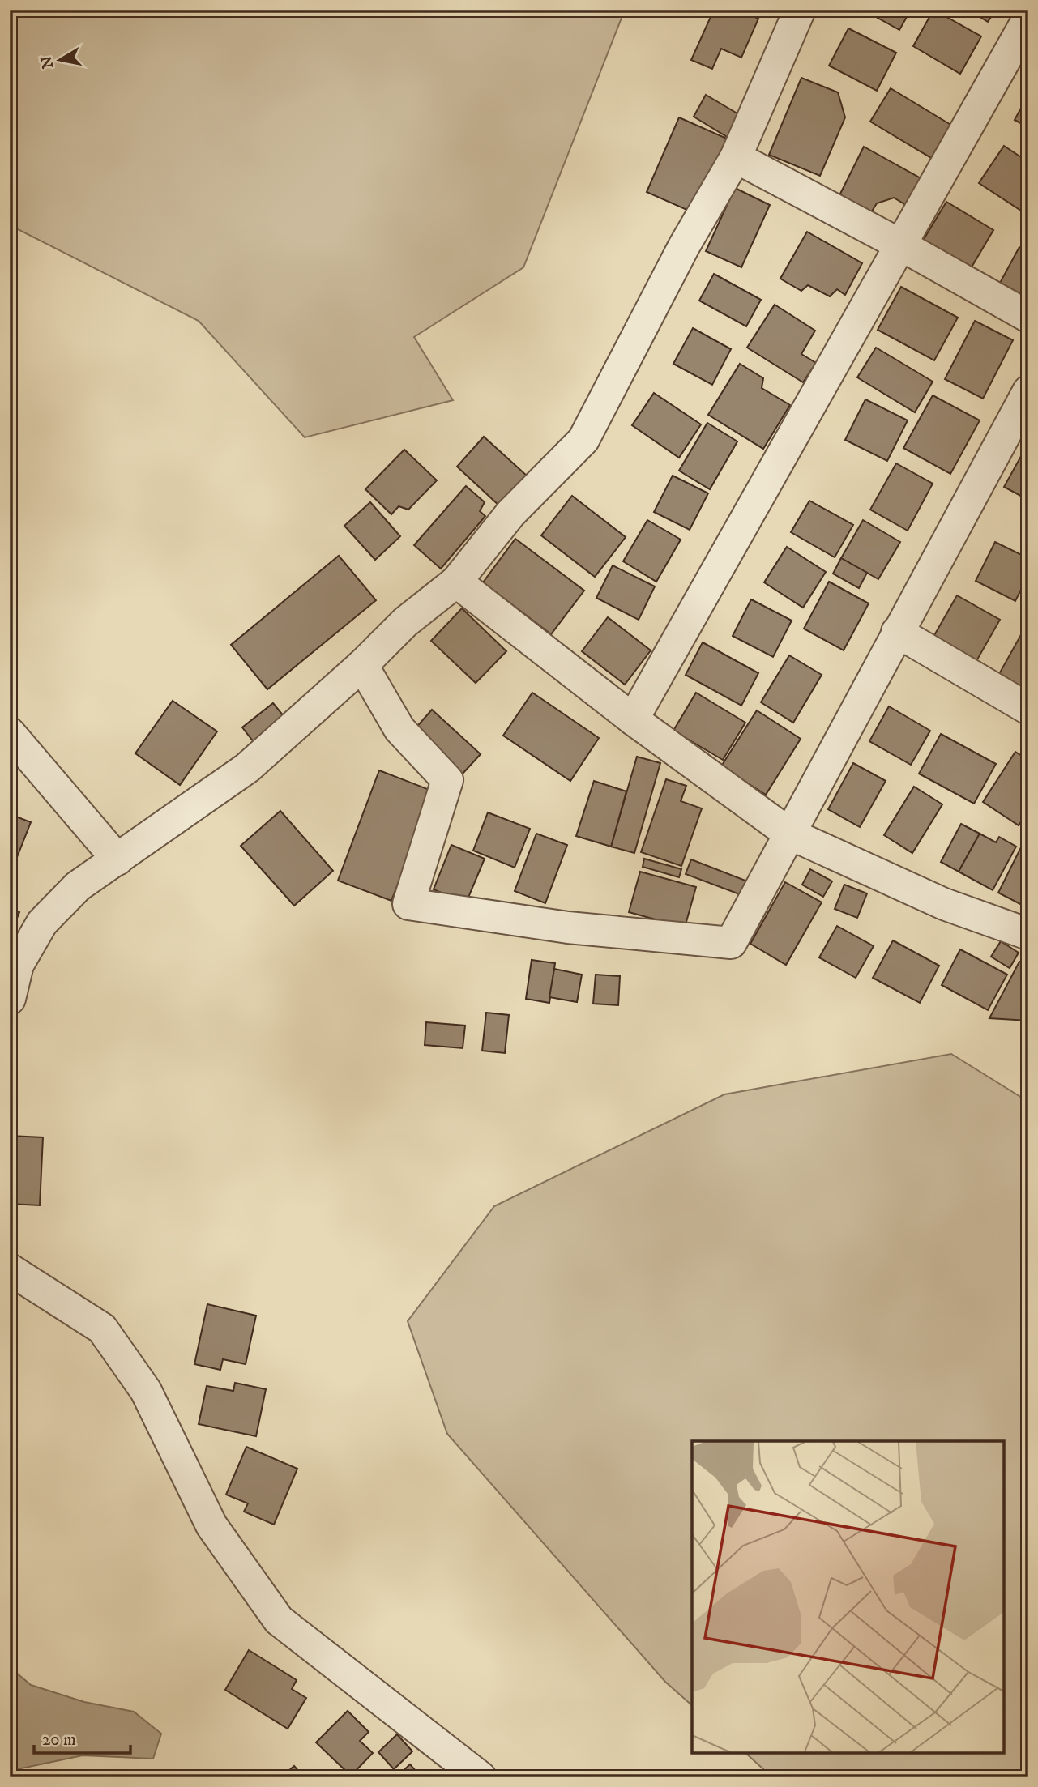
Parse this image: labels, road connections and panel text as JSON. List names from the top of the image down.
{
  "scale_bar": "20 m",
  "north": "left"
}
